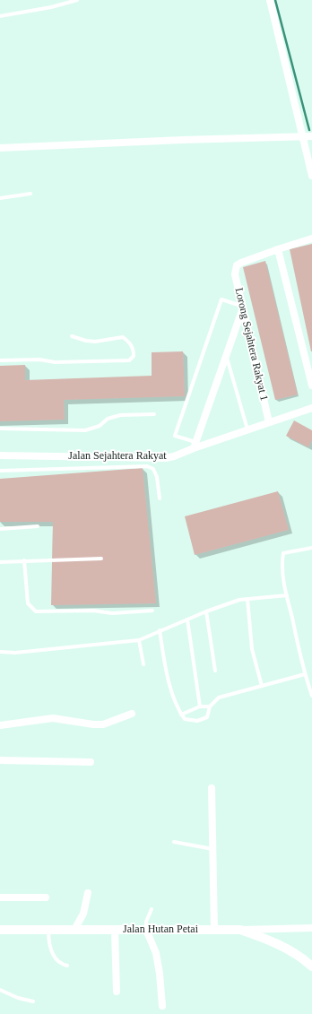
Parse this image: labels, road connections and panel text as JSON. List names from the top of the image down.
{
  "streets": {
    "street": ["Lorong Sejahtera Rakyat 1", "Jalan Sejahtera Rakyat", "Jalan Hutan Petai"]
  },
  "crossings": [
    ["Lorong Sejahtera Rakyat 1", "Jalan Sejahtera Rakyat"]
  ]
}
